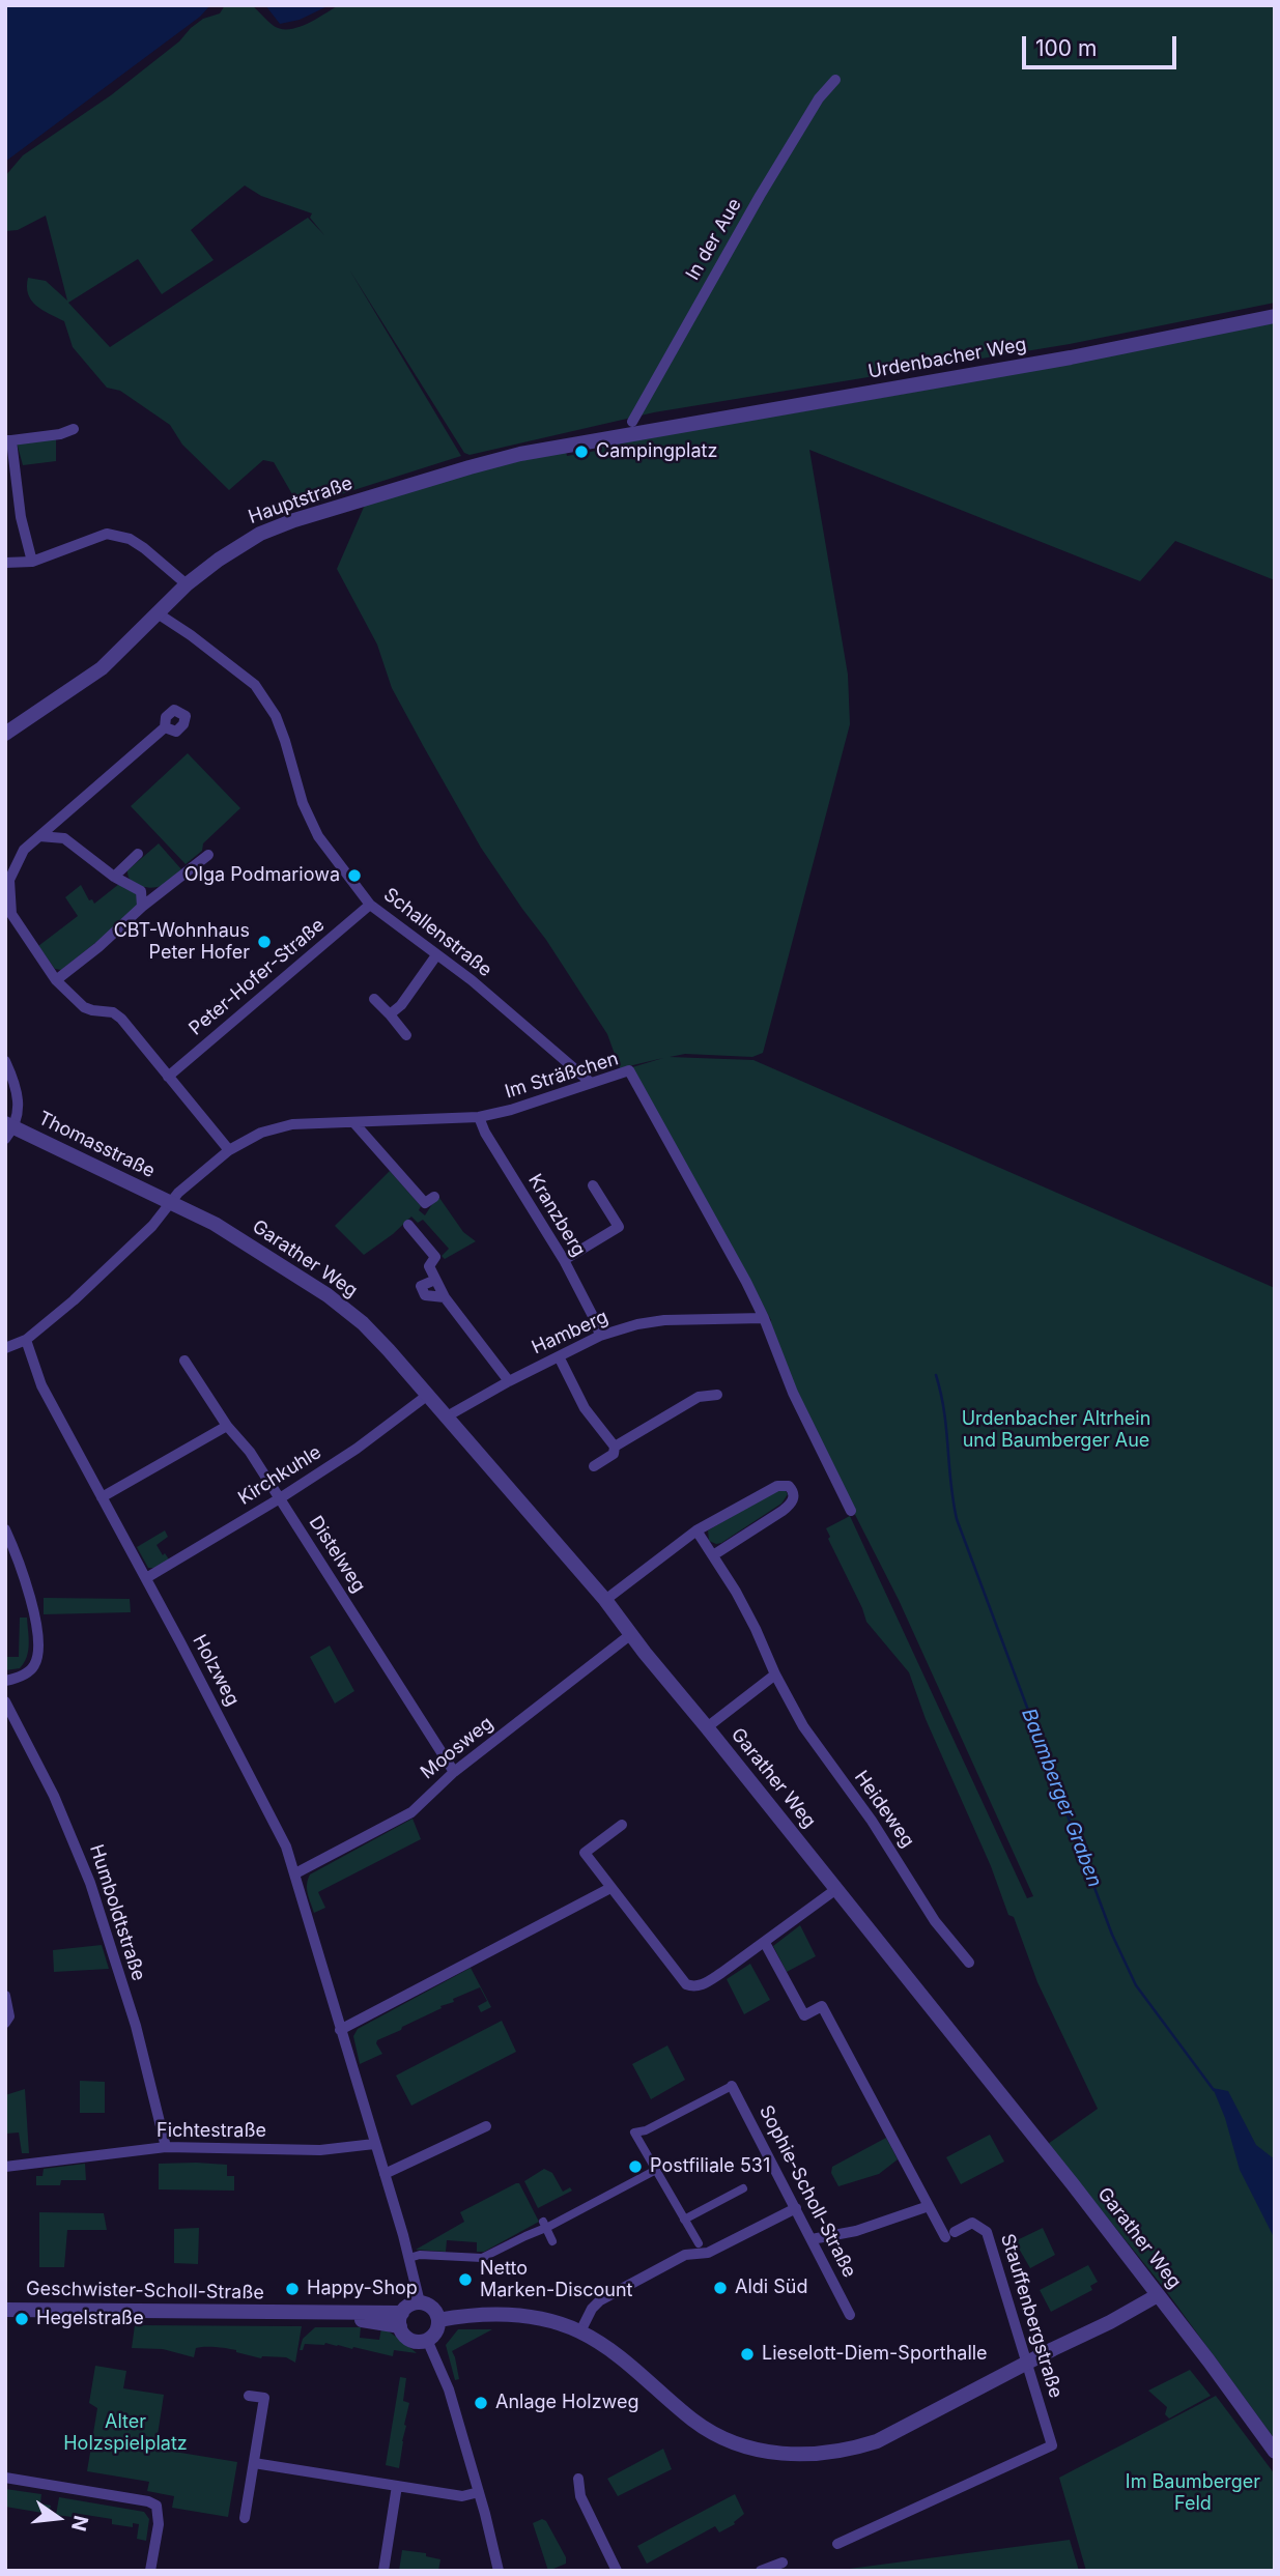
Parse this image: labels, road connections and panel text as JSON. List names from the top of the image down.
{
  "streets": {
    "street": [
      "In der Aue",
      "Urdenbacher Weg",
      "Hauptstraße",
      "Schallenstraße",
      "Peter-Hofer-Straße",
      "Im Sträßchen",
      "Thomasstraße",
      "Kranzberg",
      "Garather Weg",
      "Hamberg",
      "Kirchkuhle",
      "Distelweg",
      "Holzweg",
      "Moosweg",
      "Heideweg",
      "Humboldtstraße",
      "Fichtestraße",
      "Sophie-Scholl-Straße",
      "Geschwister-Scholl-Straße",
      "Stauffenbergstraße"
    ]
  },
  "crossings": [
    ["In der Aue", "Urdenbacher Weg"],
    ["In der Aue", "Hauptstraße"],
    ["Urdenbacher Weg", "Hauptstraße"],
    ["Hauptstraße", "Schallenstraße"],
    ["Schallenstraße", "Peter-Hofer-Straße"],
    ["Schallenstraße", "Im Sträßchen"],
    ["Im Sträßchen", "Thomasstraße"],
    ["Im Sträßchen", "Kranzberg"],
    ["Im Sträßchen", "Garather Weg"],
    ["Im Sträßchen", "Hamberg"],
    ["Im Sträßchen", "Holzweg"],
    ["Thomasstraße", "Garather Weg"],
    ["Kranzberg", "Hamberg"],
    ["Garather Weg", "Hamberg"],
    ["Garather Weg", "Kirchkuhle"],
    ["Garather Weg", "Moosweg"],
    ["Kirchkuhle", "Distelweg"],
    ["Kirchkuhle", "Holzweg"],
    ["Distelweg", "Moosweg"],
    ["Holzweg", "Moosweg"],
    ["Holzweg", "Fichtestraße"],
    ["Holzweg", "Geschwister-Scholl-Straße"],
    ["Humboldtstraße", "Fichtestraße"]
  ],
  "water": ["Baumberger Graben"],
  "parks": ["Urdenbacher Altrhein und Baumberger Aue", "Alter Holzspielplatz", "Im Baumberger Feld"],
  "places": [
    "Campingplatz",
    "Olga Podmariowa",
    "CBT-Wohnhaus Peter Hofer",
    "Postfiliale 531",
    "Netto Marken-Discount",
    "Aldi Süd",
    "Happy-Shop",
    "Hegelstraße",
    "Lieselott-Diem-Sporthalle",
    "Anlage Holzweg"
  ],
  "scale_bar": "100 m",
  "north": "right"
}
